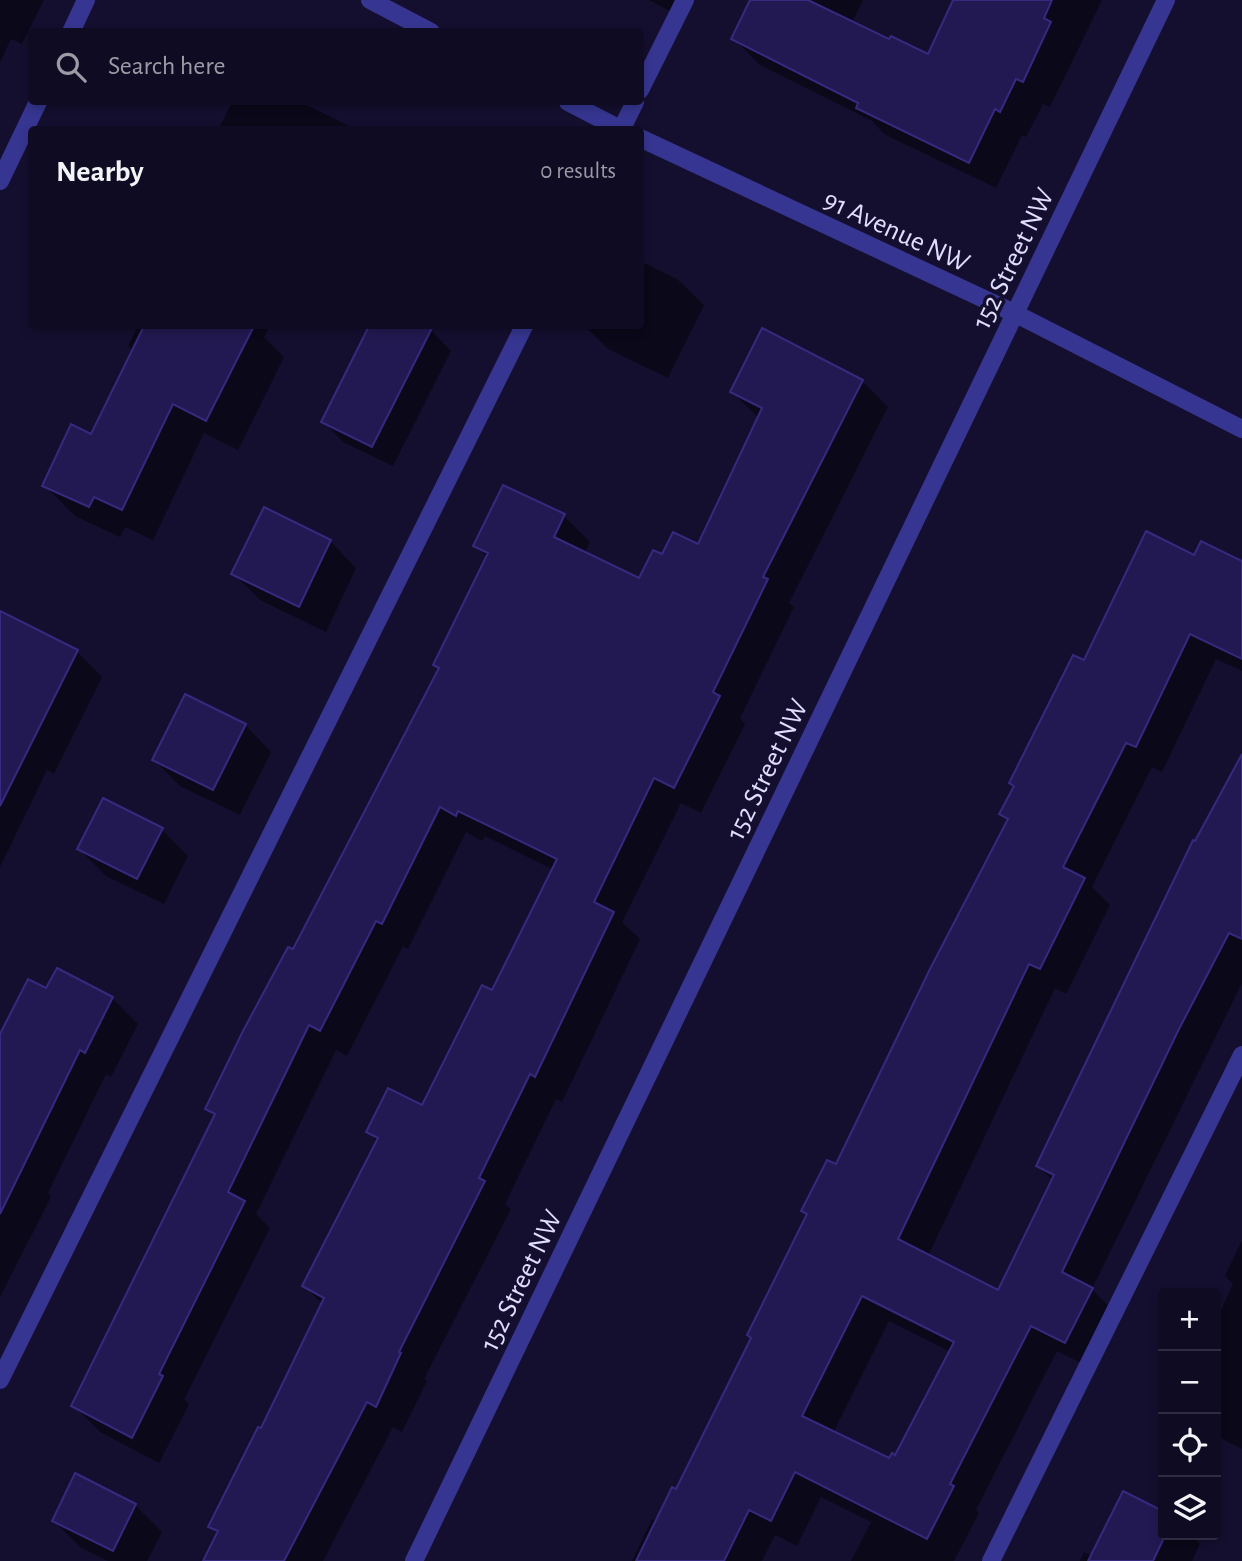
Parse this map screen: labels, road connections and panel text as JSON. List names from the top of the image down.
{
  "streets": {
    "street": ["91 Avenue NW", "152 Street NW"]
  },
  "crossings": [
    ["91 Avenue NW", "152 Street NW"]
  ],
  "page": {
    "search": "Search here",
    "heading": ["Nearby", "0 results"],
    "map_buttons": ["+", "−"]
  }
}
